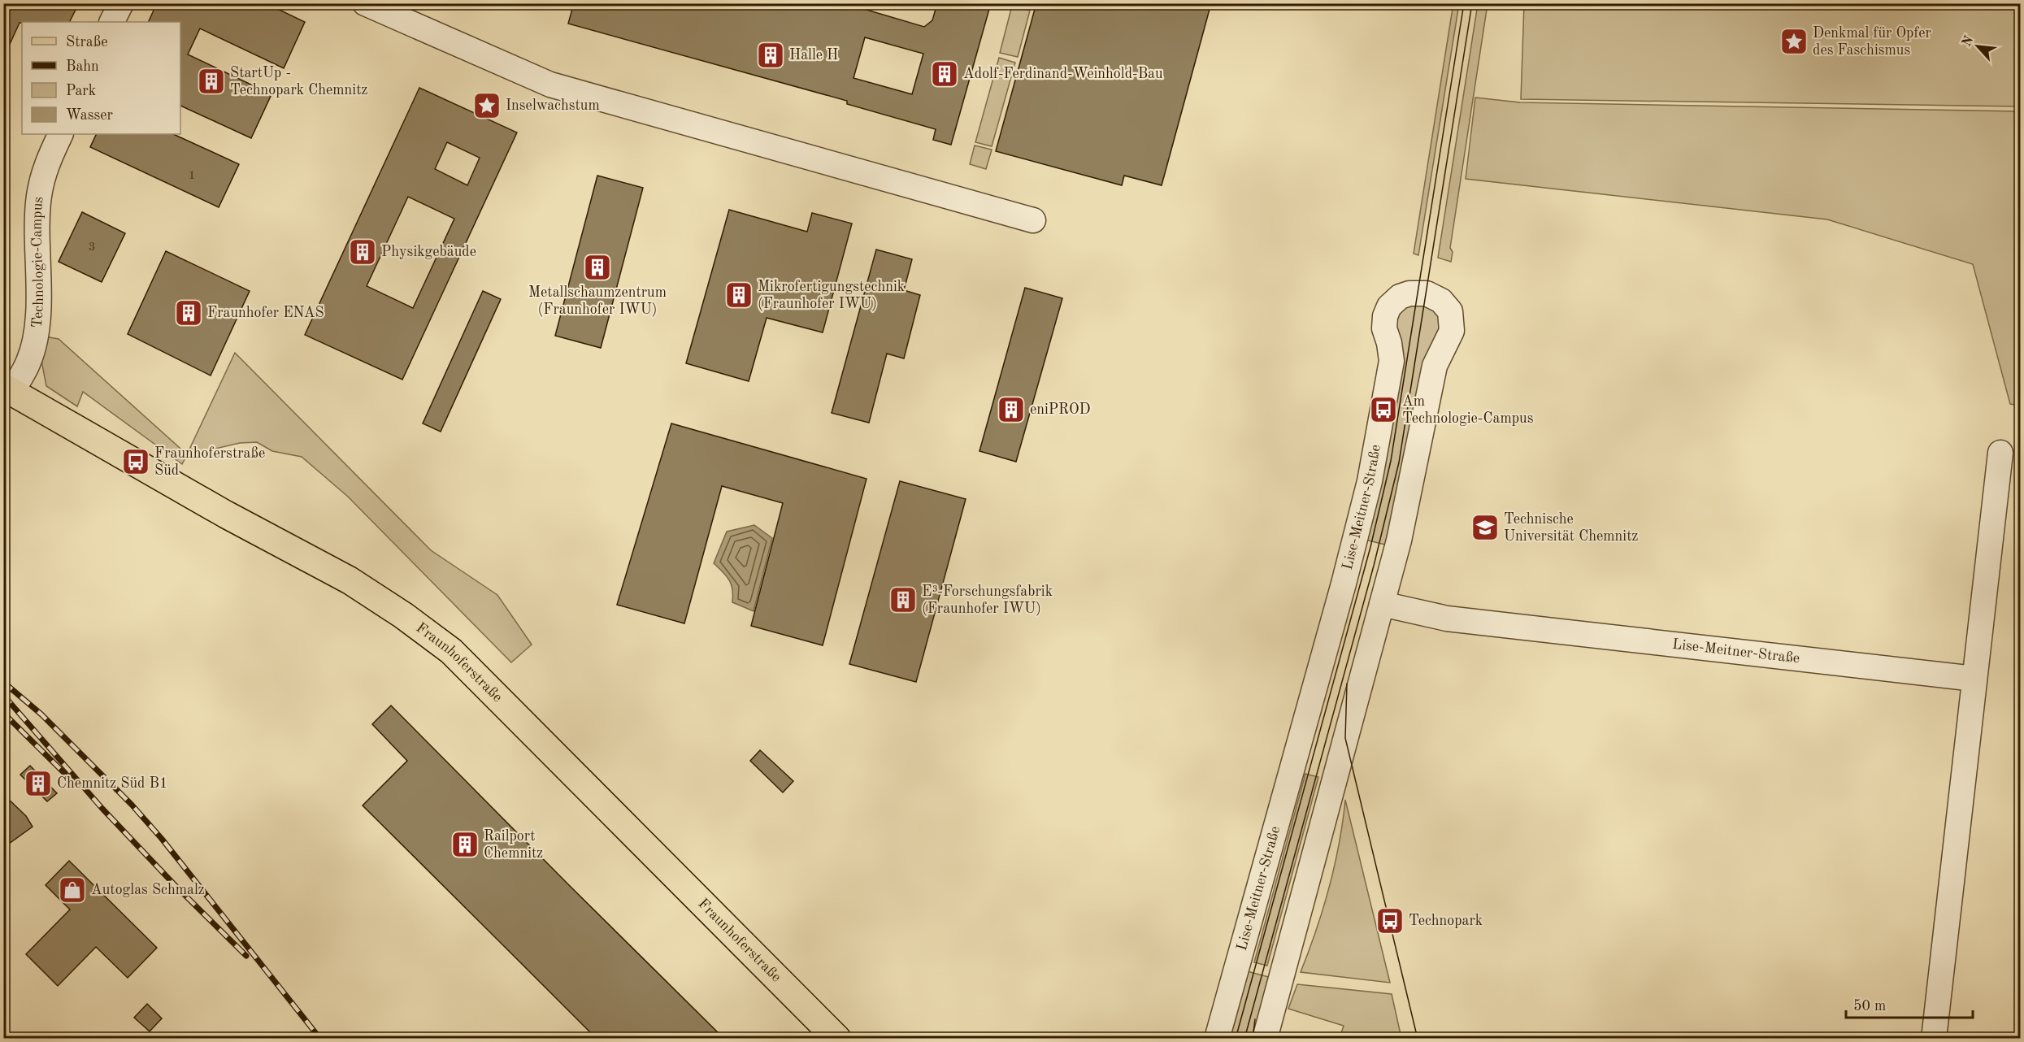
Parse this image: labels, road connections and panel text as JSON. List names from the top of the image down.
{
  "streets": {
    "main road": ["Fraunhoferstraße"],
    "street": ["Technologie-Campus", "Lise-Meitner-Straße"]
  },
  "crossings": [
    ["Technologie-Campus", "Fraunhoferstraße"]
  ],
  "places": {
    "place": ["Denkmal für Opfer des Faschismus", "Inselwachstum"],
    "building": [
      "Halle H",
      "Adolf-Ferdinand-Weinhold-Bau",
      "StartUp - Technopark Chemnitz",
      "Physikgebäude",
      "Metallschaumzentrum (Fraunhofer IWU)",
      "Mikrofertigungstechnik (Fraunhofer IWU)",
      "Fraunhofer ENAS",
      "eniPROD",
      "E³-Forschungsfabrik (Fraunhofer IWU)",
      "Chemnitz Süd B1",
      "Railport Chemnitz"
    ],
    "bus stop": ["Am Technologie-Campus", "Fraunhoferstraße Süd", "Technopark"],
    "school or university": ["Technische Universität Chemnitz"],
    "shop": ["Autoglas Schmalz"]
  },
  "house_numbers": ["1", "3"],
  "legend": [
    "Straße",
    "Bahn",
    "Park",
    "Wasser"
  ],
  "scale_bar": "50 m",
  "north": "top left"
}
